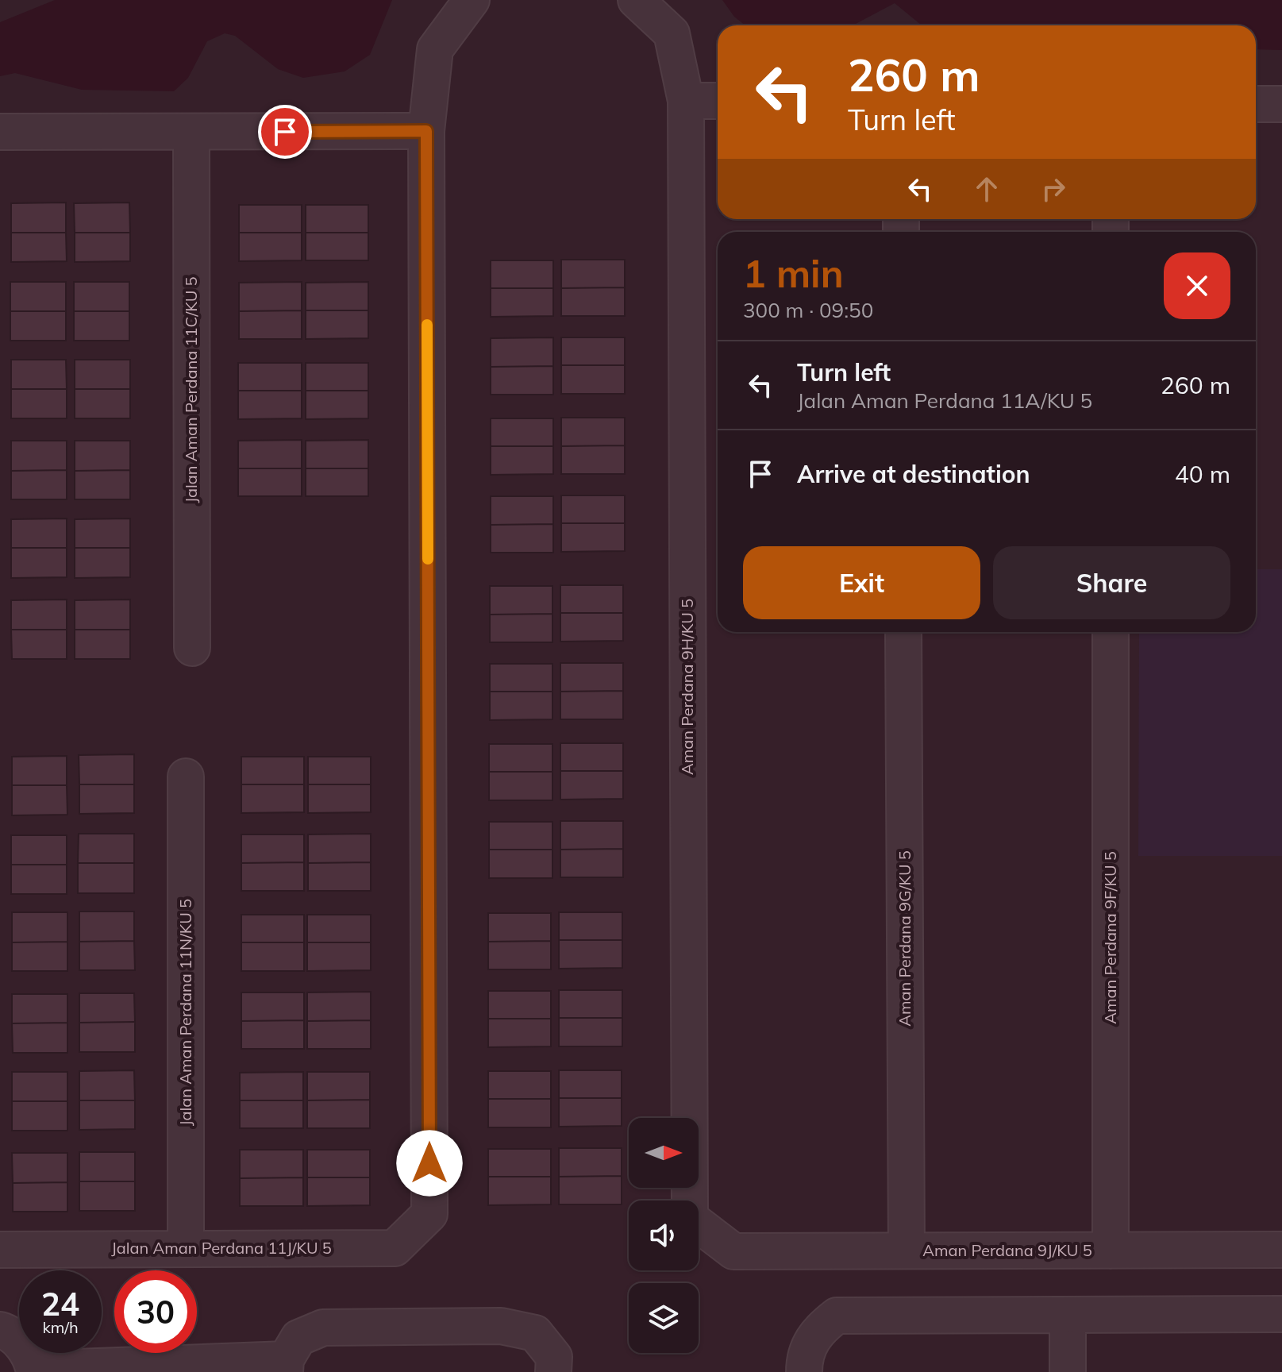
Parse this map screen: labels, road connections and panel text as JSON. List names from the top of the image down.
{
  "streets": {
    "street": [
      "Jalan Aman Perdana 11C/KU 5",
      "Aman Perdana 9H/KU 5",
      "Aman Perdana 9F/KU 5",
      "Aman Perdana 9G/KU 5",
      "Jalan Aman Perdana 11N/KU 5",
      "Jalan Aman Perdana 11J/KU 5",
      "Aman Perdana 9J/KU 5"
    ]
  },
  "crossings": [
    ["Aman Perdana 9H/KU 5", "Aman Perdana 9J/KU 5"],
    ["Aman Perdana 9F/KU 5", "Aman Perdana 9J/KU 5"],
    ["Aman Perdana 9G/KU 5", "Aman Perdana 9J/KU 5"],
    ["Jalan Aman Perdana 11N/KU 5", "Jalan Aman Perdana 11J/KU 5"]
  ],
  "north": "right",
  "page": {
    "turn": ["260 m", "Turn left"],
    "heading": ["1 min", "300 m · 09:50"],
    "list": [
      {
        "name": "Turn left",
        "note": "Jalan Aman Perdana 11A/KU 5",
        "value": "260 m"
      },
      {
        "name": "Arrive at destination",
        "value": "40 m"
      }
    ],
    "buttons": ["Exit", "Share"],
    "speed": "24 km/h",
    "limit": "30"
  }
}
